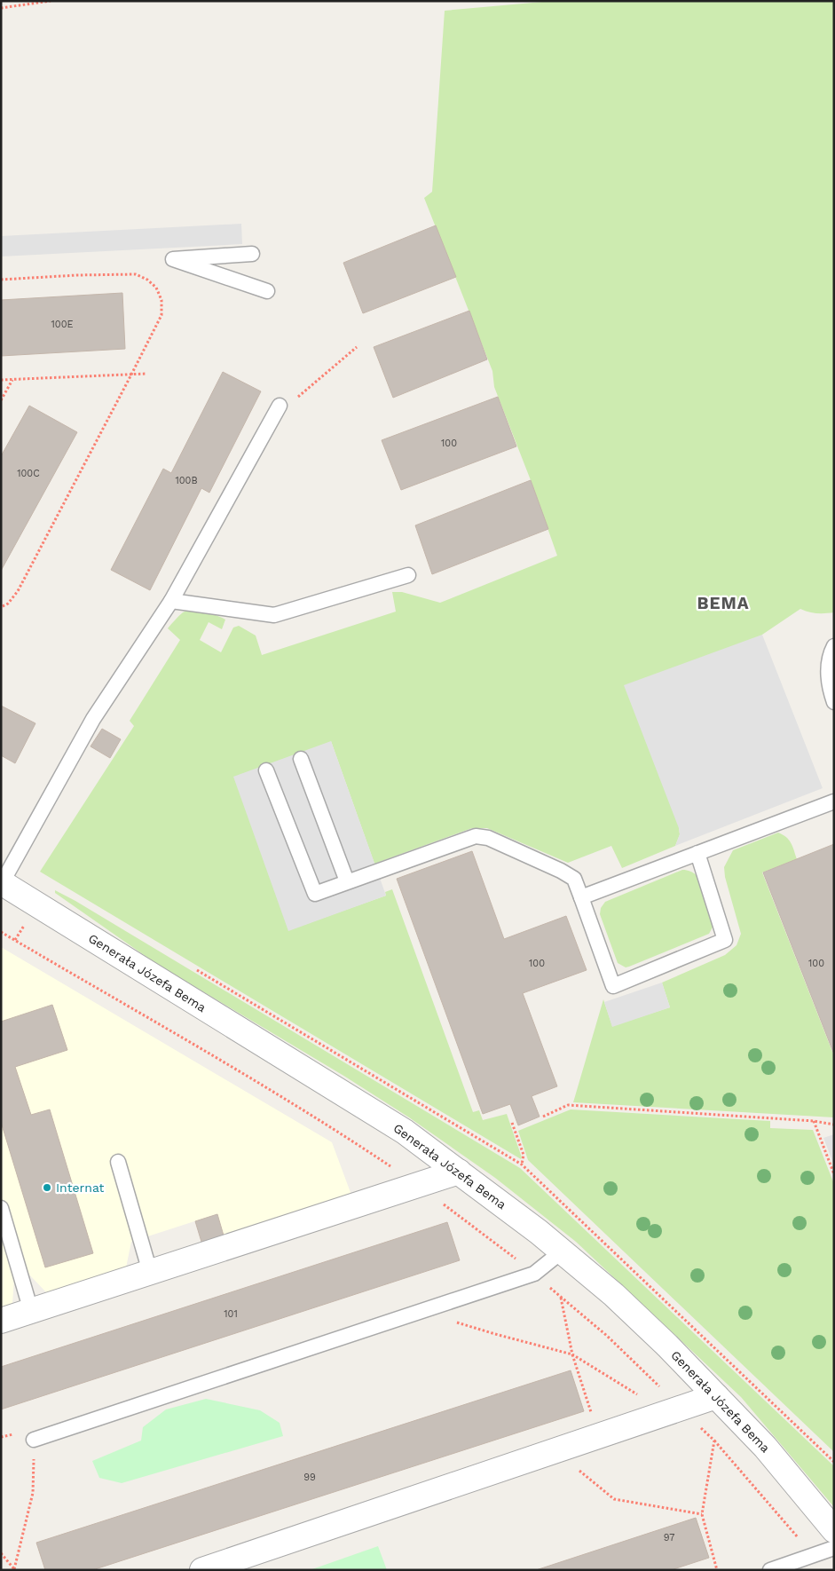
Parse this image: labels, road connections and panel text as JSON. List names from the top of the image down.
{
  "streets": {
    "street": ["Generała Józefa Bema"]
  },
  "districts": ["BEMA"],
  "places": ["Internat"],
  "house_numbers": [
    "100E",
    "100",
    "100C",
    "100B",
    "100",
    "100",
    "101",
    "99",
    "97"
  ]
}
